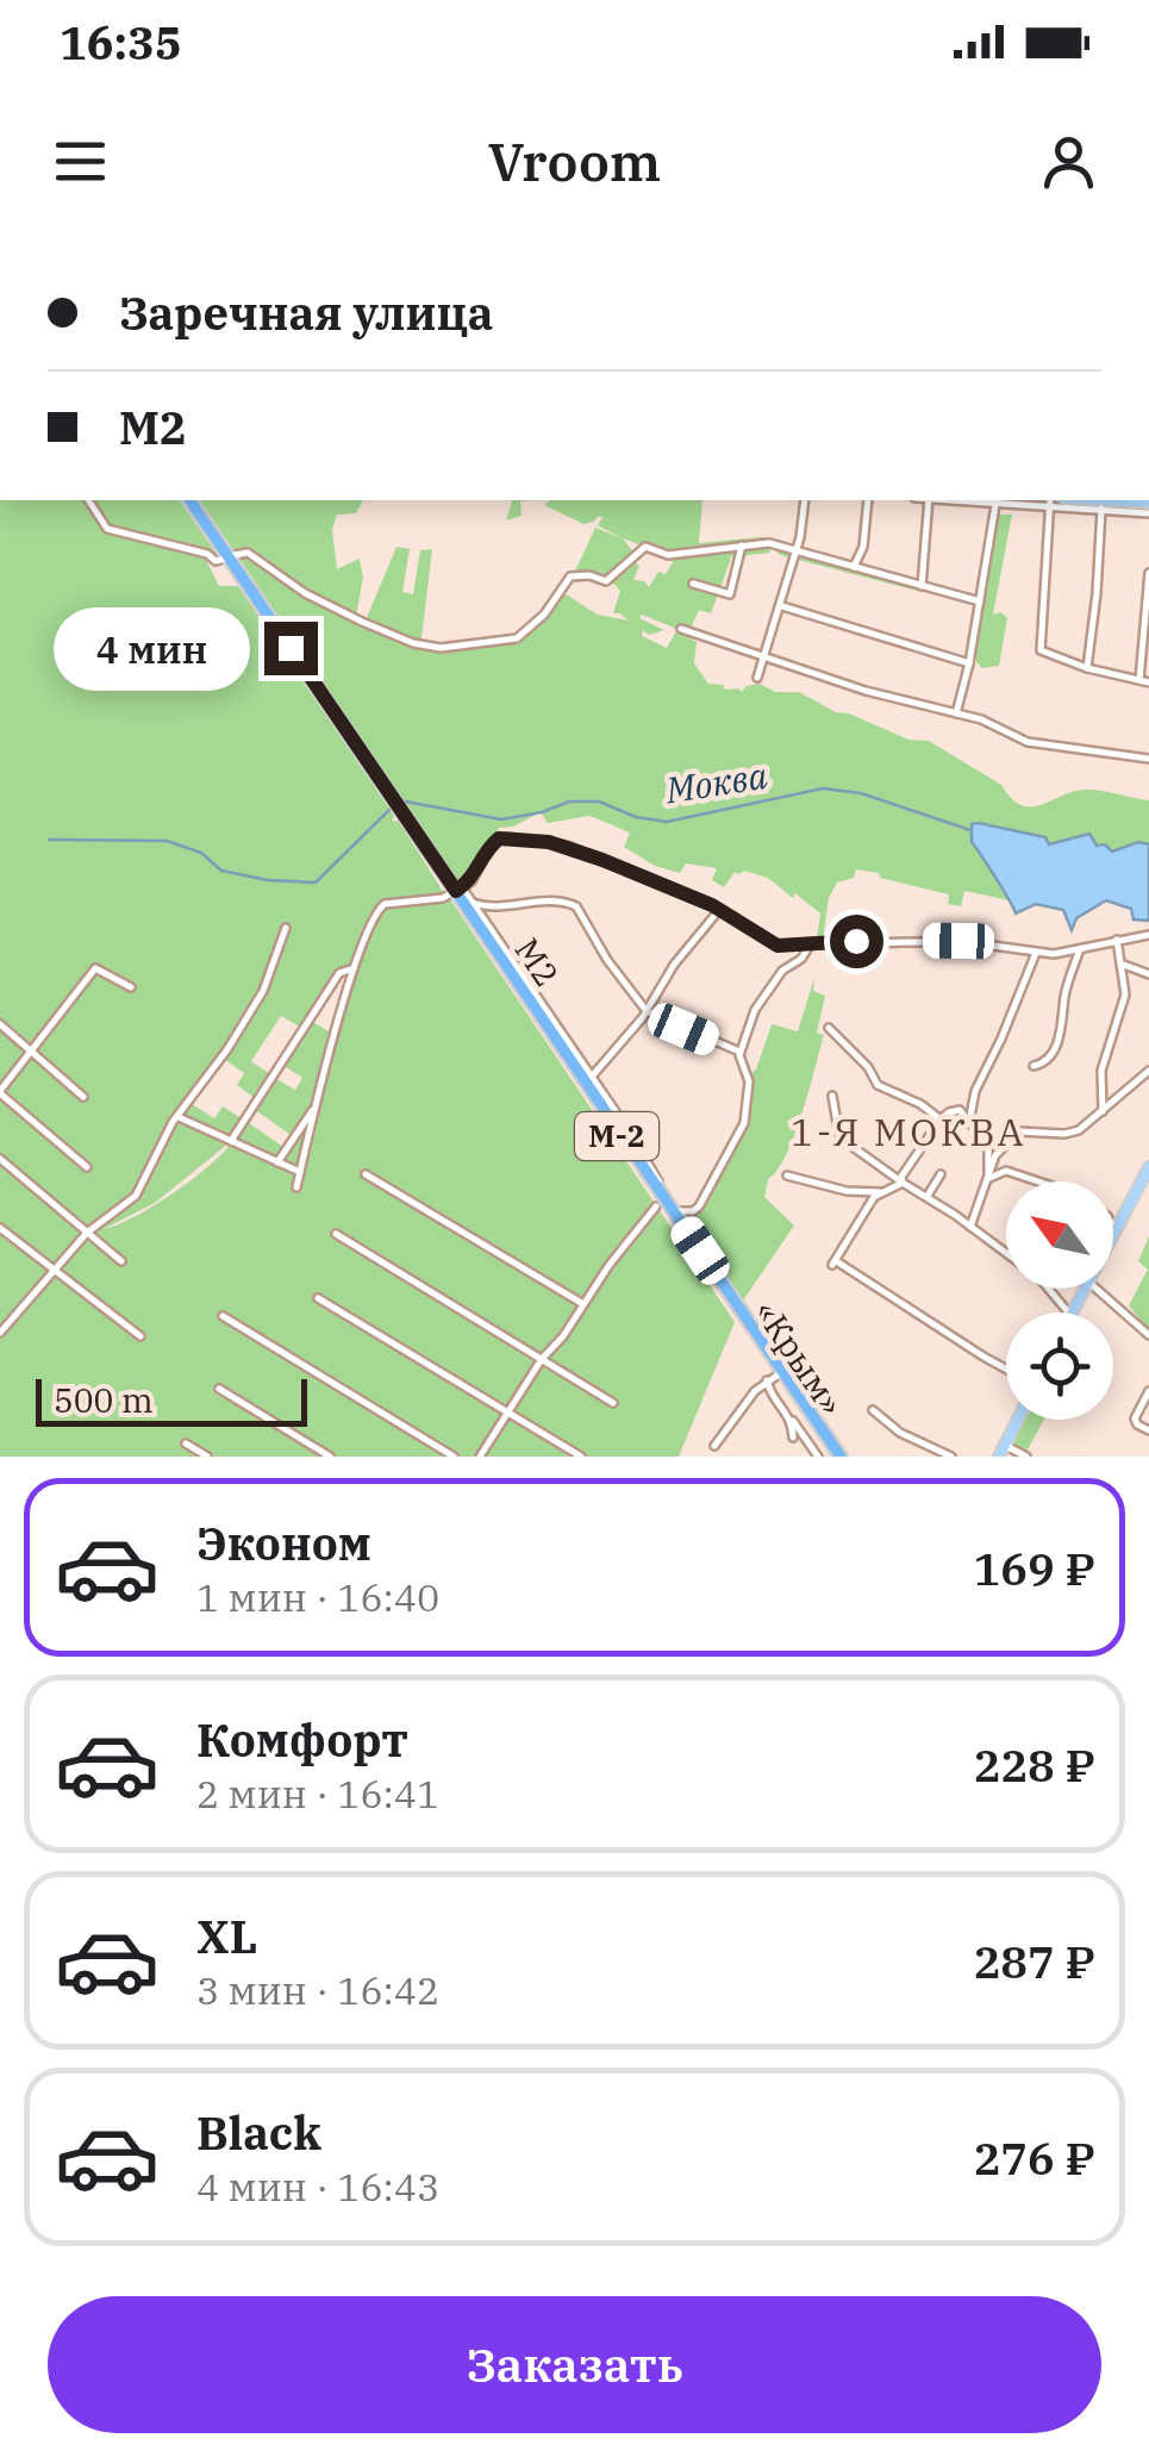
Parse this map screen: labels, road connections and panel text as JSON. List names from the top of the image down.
{
  "streets": {
    "highway": ["М2", "М-2", "«Крым»"]
  },
  "crossings": [
    ["М2", "М-2"],
    ["М2", "«Крым»"],
    ["М-2", "«Крым»"]
  ],
  "districts": ["1-Я МОКВА"],
  "water": ["Моква"],
  "scale_bar": "500 m",
  "north": "top left",
  "page": {
    "status": "16:35",
    "header": "Vroom",
    "banner": ["Заречная улица", "М2"],
    "bubble": "4 мин",
    "scale": "500 m",
    "list": [
      {
        "name": "Эконом",
        "note": "1 мин · 16:40",
        "value": "169 ₽"
      },
      {
        "name": "Комфорт",
        "note": "2 мин · 16:41",
        "value": "228 ₽"
      },
      {
        "name": "XL",
        "note": "3 мин · 16:42",
        "value": "287 ₽"
      },
      {
        "name": "Black",
        "note": "4 мин · 16:43",
        "value": "276 ₽"
      }
    ],
    "buttons": "Заказать"
  }
}
